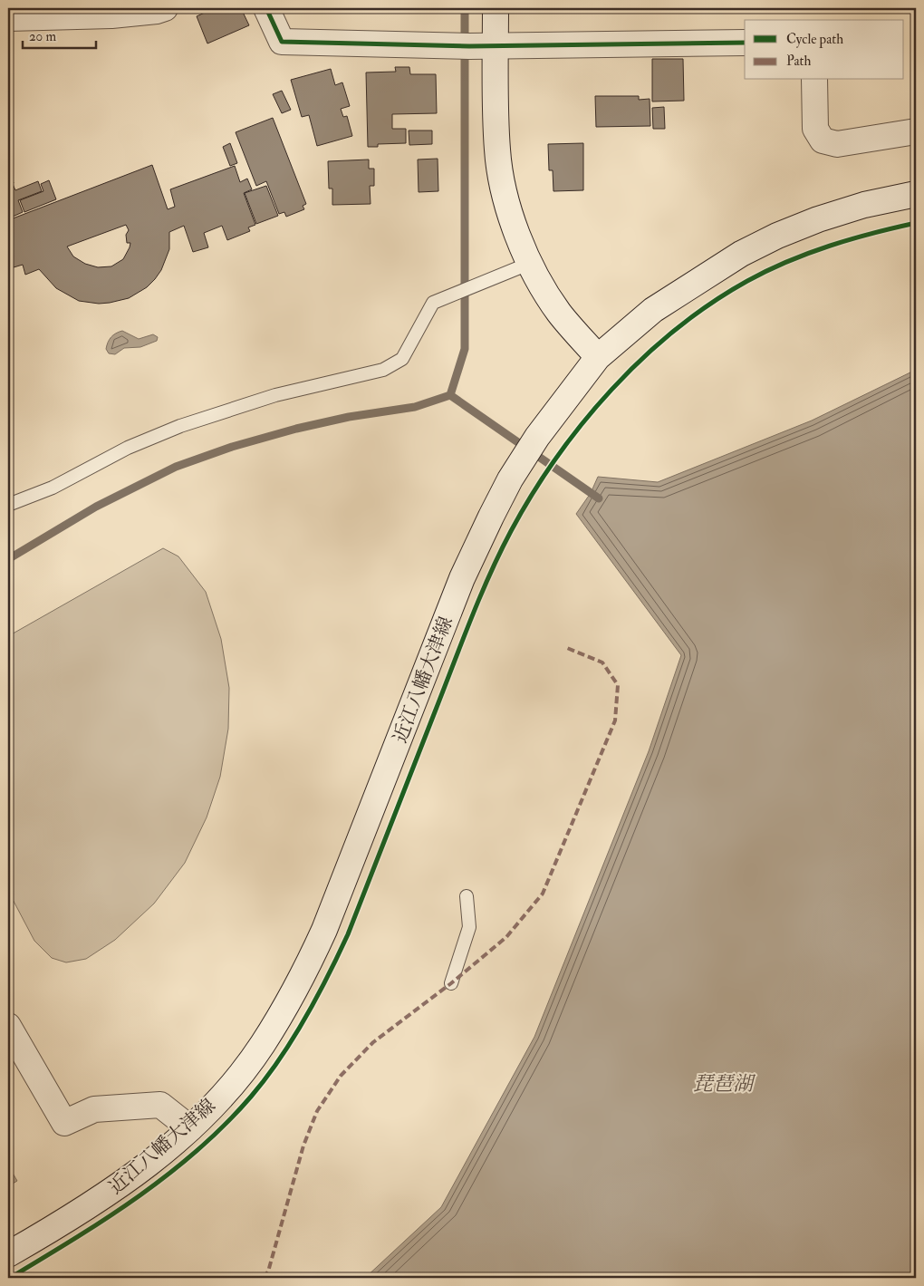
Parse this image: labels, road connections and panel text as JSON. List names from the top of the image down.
{
  "streets": {
    "main road": ["近江八幡大津線"]
  },
  "water": ["琵琶湖"],
  "legend": ["Cycle path", "Path"],
  "scale_bar": "20 m"
}
